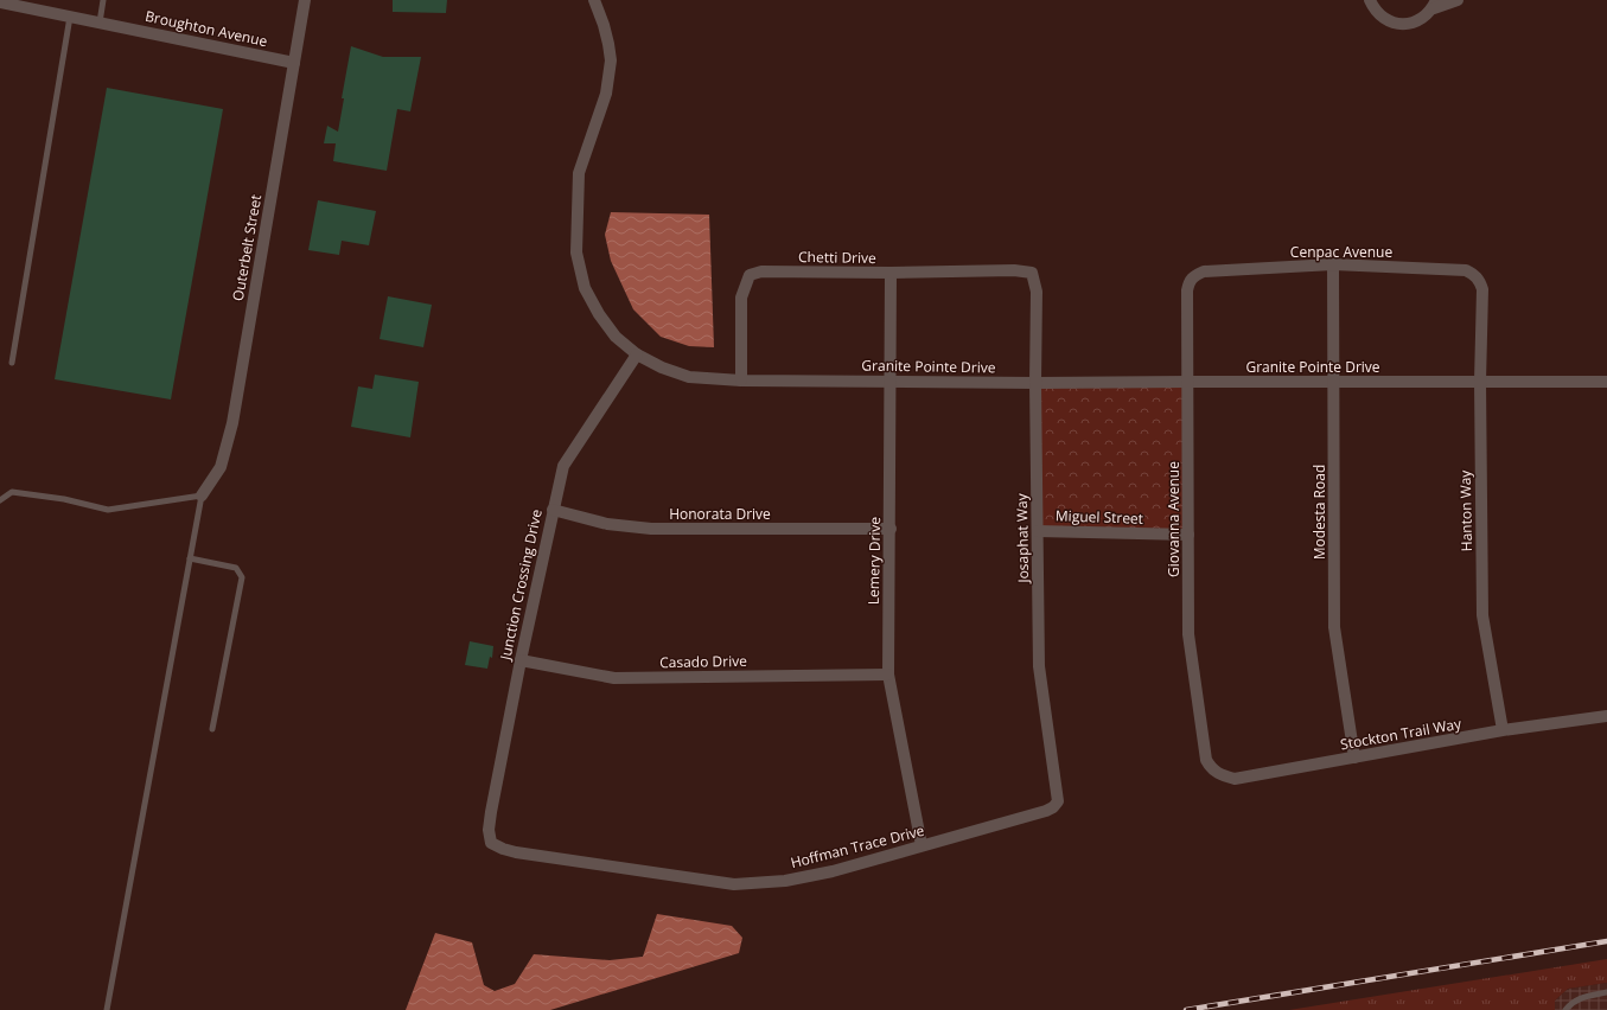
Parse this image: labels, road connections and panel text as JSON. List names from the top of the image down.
{
  "streets": {
    "street": [
      "Broughton Avenue",
      "Outerbelt Street",
      "Cenpac Avenue",
      "Chetti Drive",
      "Granite Pointe Drive",
      "Hanton Way",
      "Modesta Road",
      "Honorata Drive",
      "Miguel Street",
      "Giovanna Avenue",
      "Josaphat Way",
      "Lemery Drive",
      "Junction Crossing Drive",
      "Casado Drive",
      "Stockton Trail Way",
      "Hoffman Trace Drive"
    ]
  },
  "crossings": [
    ["Broughton Avenue", "Outerbelt Street"],
    ["Cenpac Avenue", "Hanton Way"],
    ["Cenpac Avenue", "Modesta Road"],
    ["Cenpac Avenue", "Giovanna Avenue"],
    ["Chetti Drive", "Granite Pointe Drive"],
    ["Chetti Drive", "Josaphat Way"],
    ["Chetti Drive", "Lemery Drive"],
    ["Granite Pointe Drive", "Hanton Way"],
    ["Granite Pointe Drive", "Modesta Road"],
    ["Granite Pointe Drive", "Giovanna Avenue"],
    ["Granite Pointe Drive", "Josaphat Way"],
    ["Granite Pointe Drive", "Lemery Drive"],
    ["Granite Pointe Drive", "Junction Crossing Drive"],
    ["Hanton Way", "Stockton Trail Way"],
    ["Modesta Road", "Stockton Trail Way"],
    ["Honorata Drive", "Lemery Drive"],
    ["Honorata Drive", "Junction Crossing Drive"],
    ["Miguel Street", "Giovanna Avenue"],
    ["Miguel Street", "Josaphat Way"],
    ["Giovanna Avenue", "Stockton Trail Way"],
    ["Josaphat Way", "Hoffman Trace Drive"],
    ["Lemery Drive", "Casado Drive"],
    ["Lemery Drive", "Hoffman Trace Drive"],
    ["Junction Crossing Drive", "Casado Drive"],
    ["Junction Crossing Drive", "Hoffman Trace Drive"]
  ]
}
